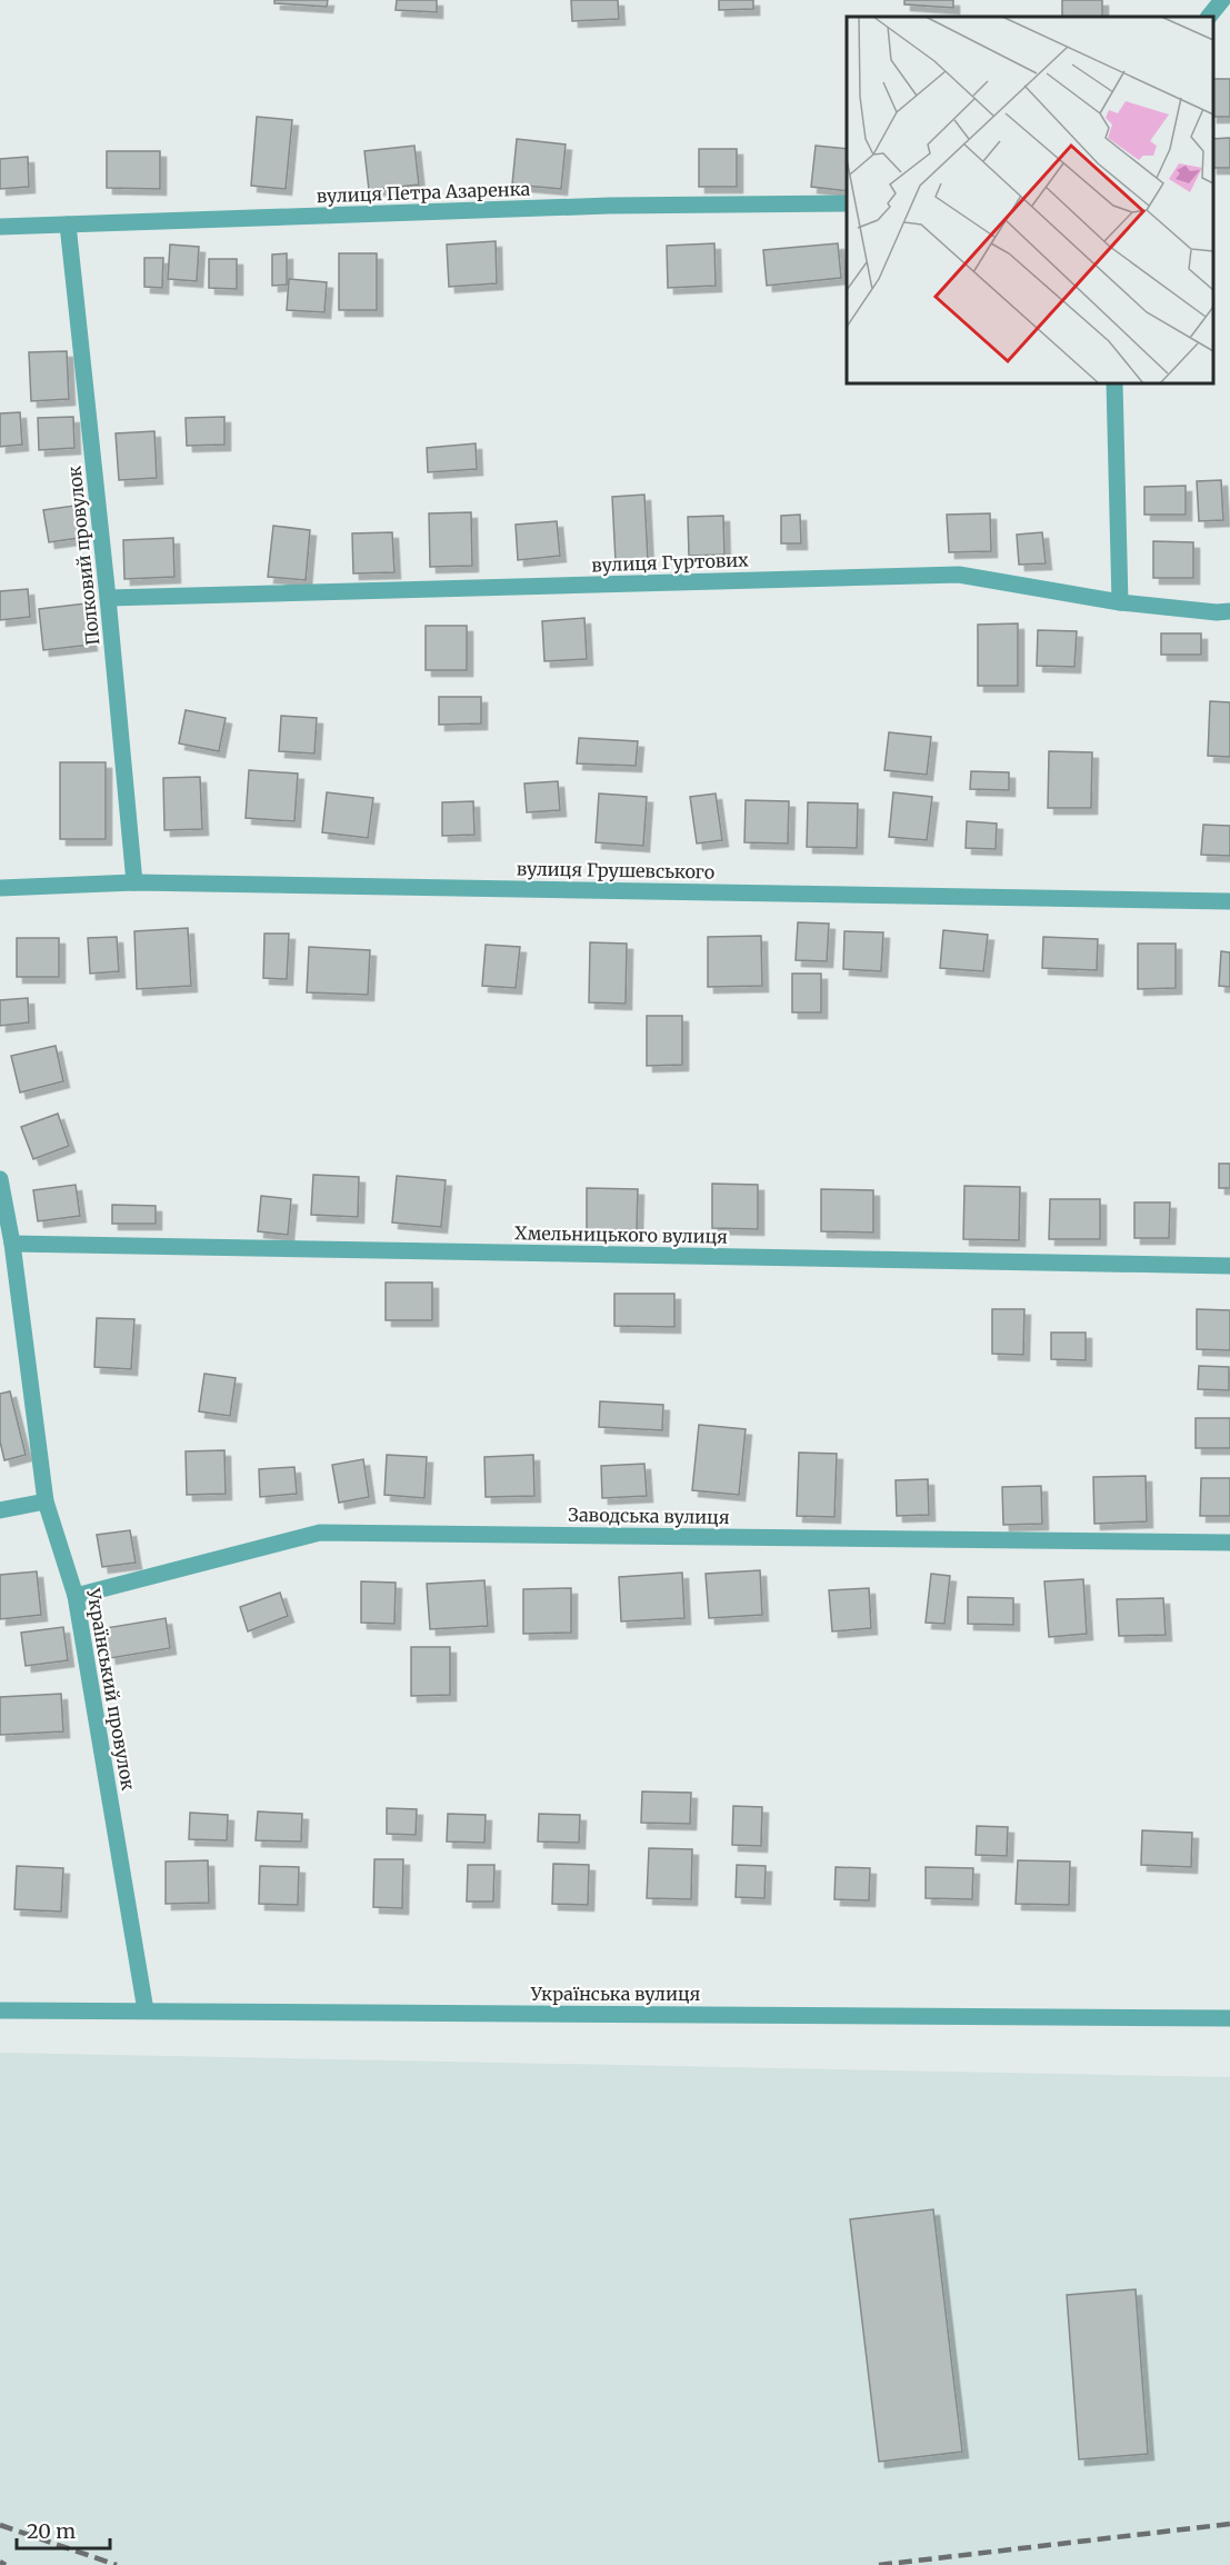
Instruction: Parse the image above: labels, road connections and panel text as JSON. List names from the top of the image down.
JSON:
{
  "streets": {
    "street": [
      "вулиця Петра Азаренка",
      "Полковий провулок",
      "вулиця Гуртових",
      "вулиця Грушевського",
      "Хмельницького вулиця",
      "Заводська вулиця",
      "Український провулок",
      "Українська вулиця"
    ]
  },
  "crossings": [
    ["вулиця Петра Азаренка", "Полковий провулок"],
    ["Полковий провулок", "вулиця Гуртових"],
    ["Полковий провулок", "вулиця Грушевського"],
    ["Хмельницького вулиця", "Український провулок"],
    ["Заводська вулиця", "Український провулок"],
    ["Український провулок", "Українська вулиця"]
  ],
  "scale_bar": "20 m"
}
